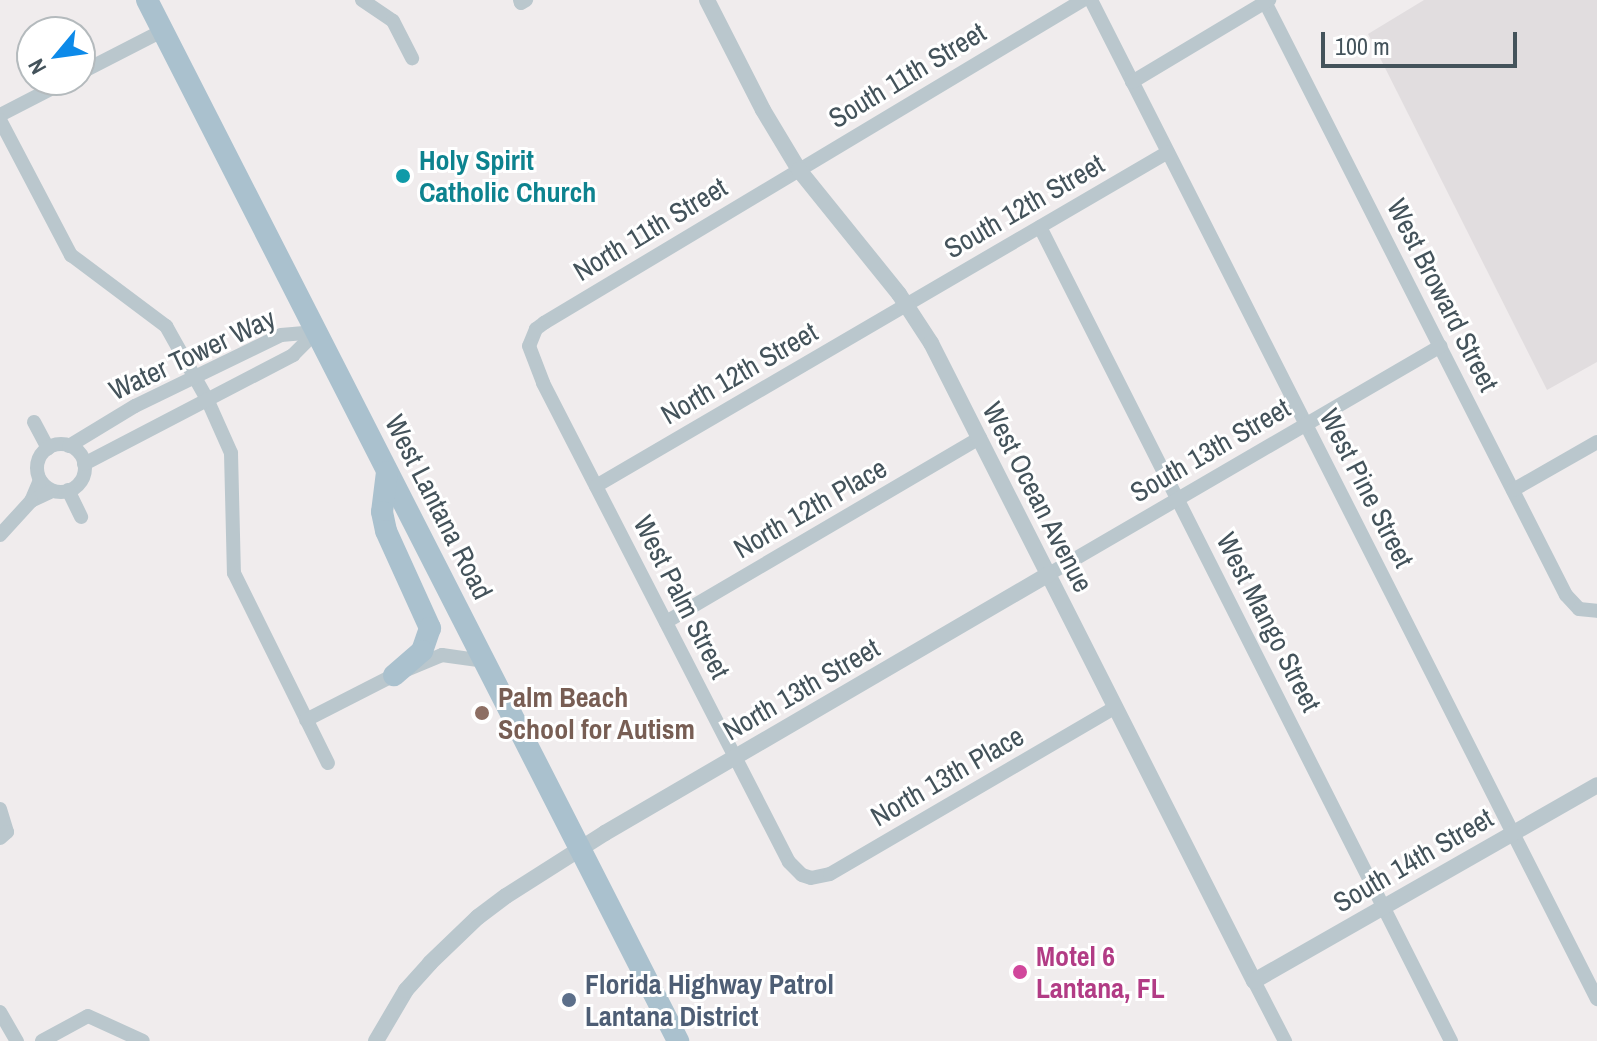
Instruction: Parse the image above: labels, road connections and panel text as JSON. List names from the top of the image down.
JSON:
{
  "streets": {
    "main road": ["West Lantana Road"],
    "street": [
      "South 11th Street",
      "South 12th Street",
      "North 11th Street",
      "West Broward Street",
      "Water Tower Way",
      "North 12th Street",
      "South 13th Street",
      "West Pine Street",
      "West Ocean Avenue",
      "North 12th Place",
      "West Palm Street",
      "West Mango Street",
      "North 13th Street",
      "North 13th Place",
      "South 14th Street"
    ]
  },
  "crossings": [
    ["South 11th Street", "North 11th Street"],
    ["South 11th Street", "West Ocean Avenue"],
    ["South 12th Street", "North 12th Street"],
    ["South 12th Street", "West Pine Street"],
    ["South 12th Street", "West Ocean Avenue"],
    ["South 12th Street", "West Mango Street"],
    ["North 11th Street", "West Ocean Avenue"],
    ["North 11th Street", "West Palm Street"],
    ["West Broward Street", "South 13th Street"],
    ["Water Tower Way", "West Lantana Road"],
    ["North 12th Street", "West Ocean Avenue"],
    ["North 12th Street", "West Palm Street"],
    ["South 13th Street", "West Pine Street"],
    ["South 13th Street", "West Ocean Avenue"],
    ["South 13th Street", "West Mango Street"],
    ["South 13th Street", "North 13th Street"],
    ["West Pine Street", "South 14th Street"],
    ["West Ocean Avenue", "North 12th Place"],
    ["West Ocean Avenue", "North 13th Street"],
    ["West Ocean Avenue", "North 13th Place"],
    ["West Ocean Avenue", "South 14th Street"],
    ["West Lantana Road", "North 13th Street"],
    ["North 12th Place", "West Palm Street"],
    ["West Palm Street", "North 13th Street"],
    ["West Palm Street", "North 13th Place"],
    ["West Mango Street", "South 14th Street"]
  ],
  "places": [
    "Holy Spirit Catholic Church",
    "Palm Beach School for Autism",
    "Motel 6 Lantana, FL",
    "Florida Highway Patrol Lantana District"
  ],
  "scale_bar": "100 m",
  "north": "bottom left"
}
